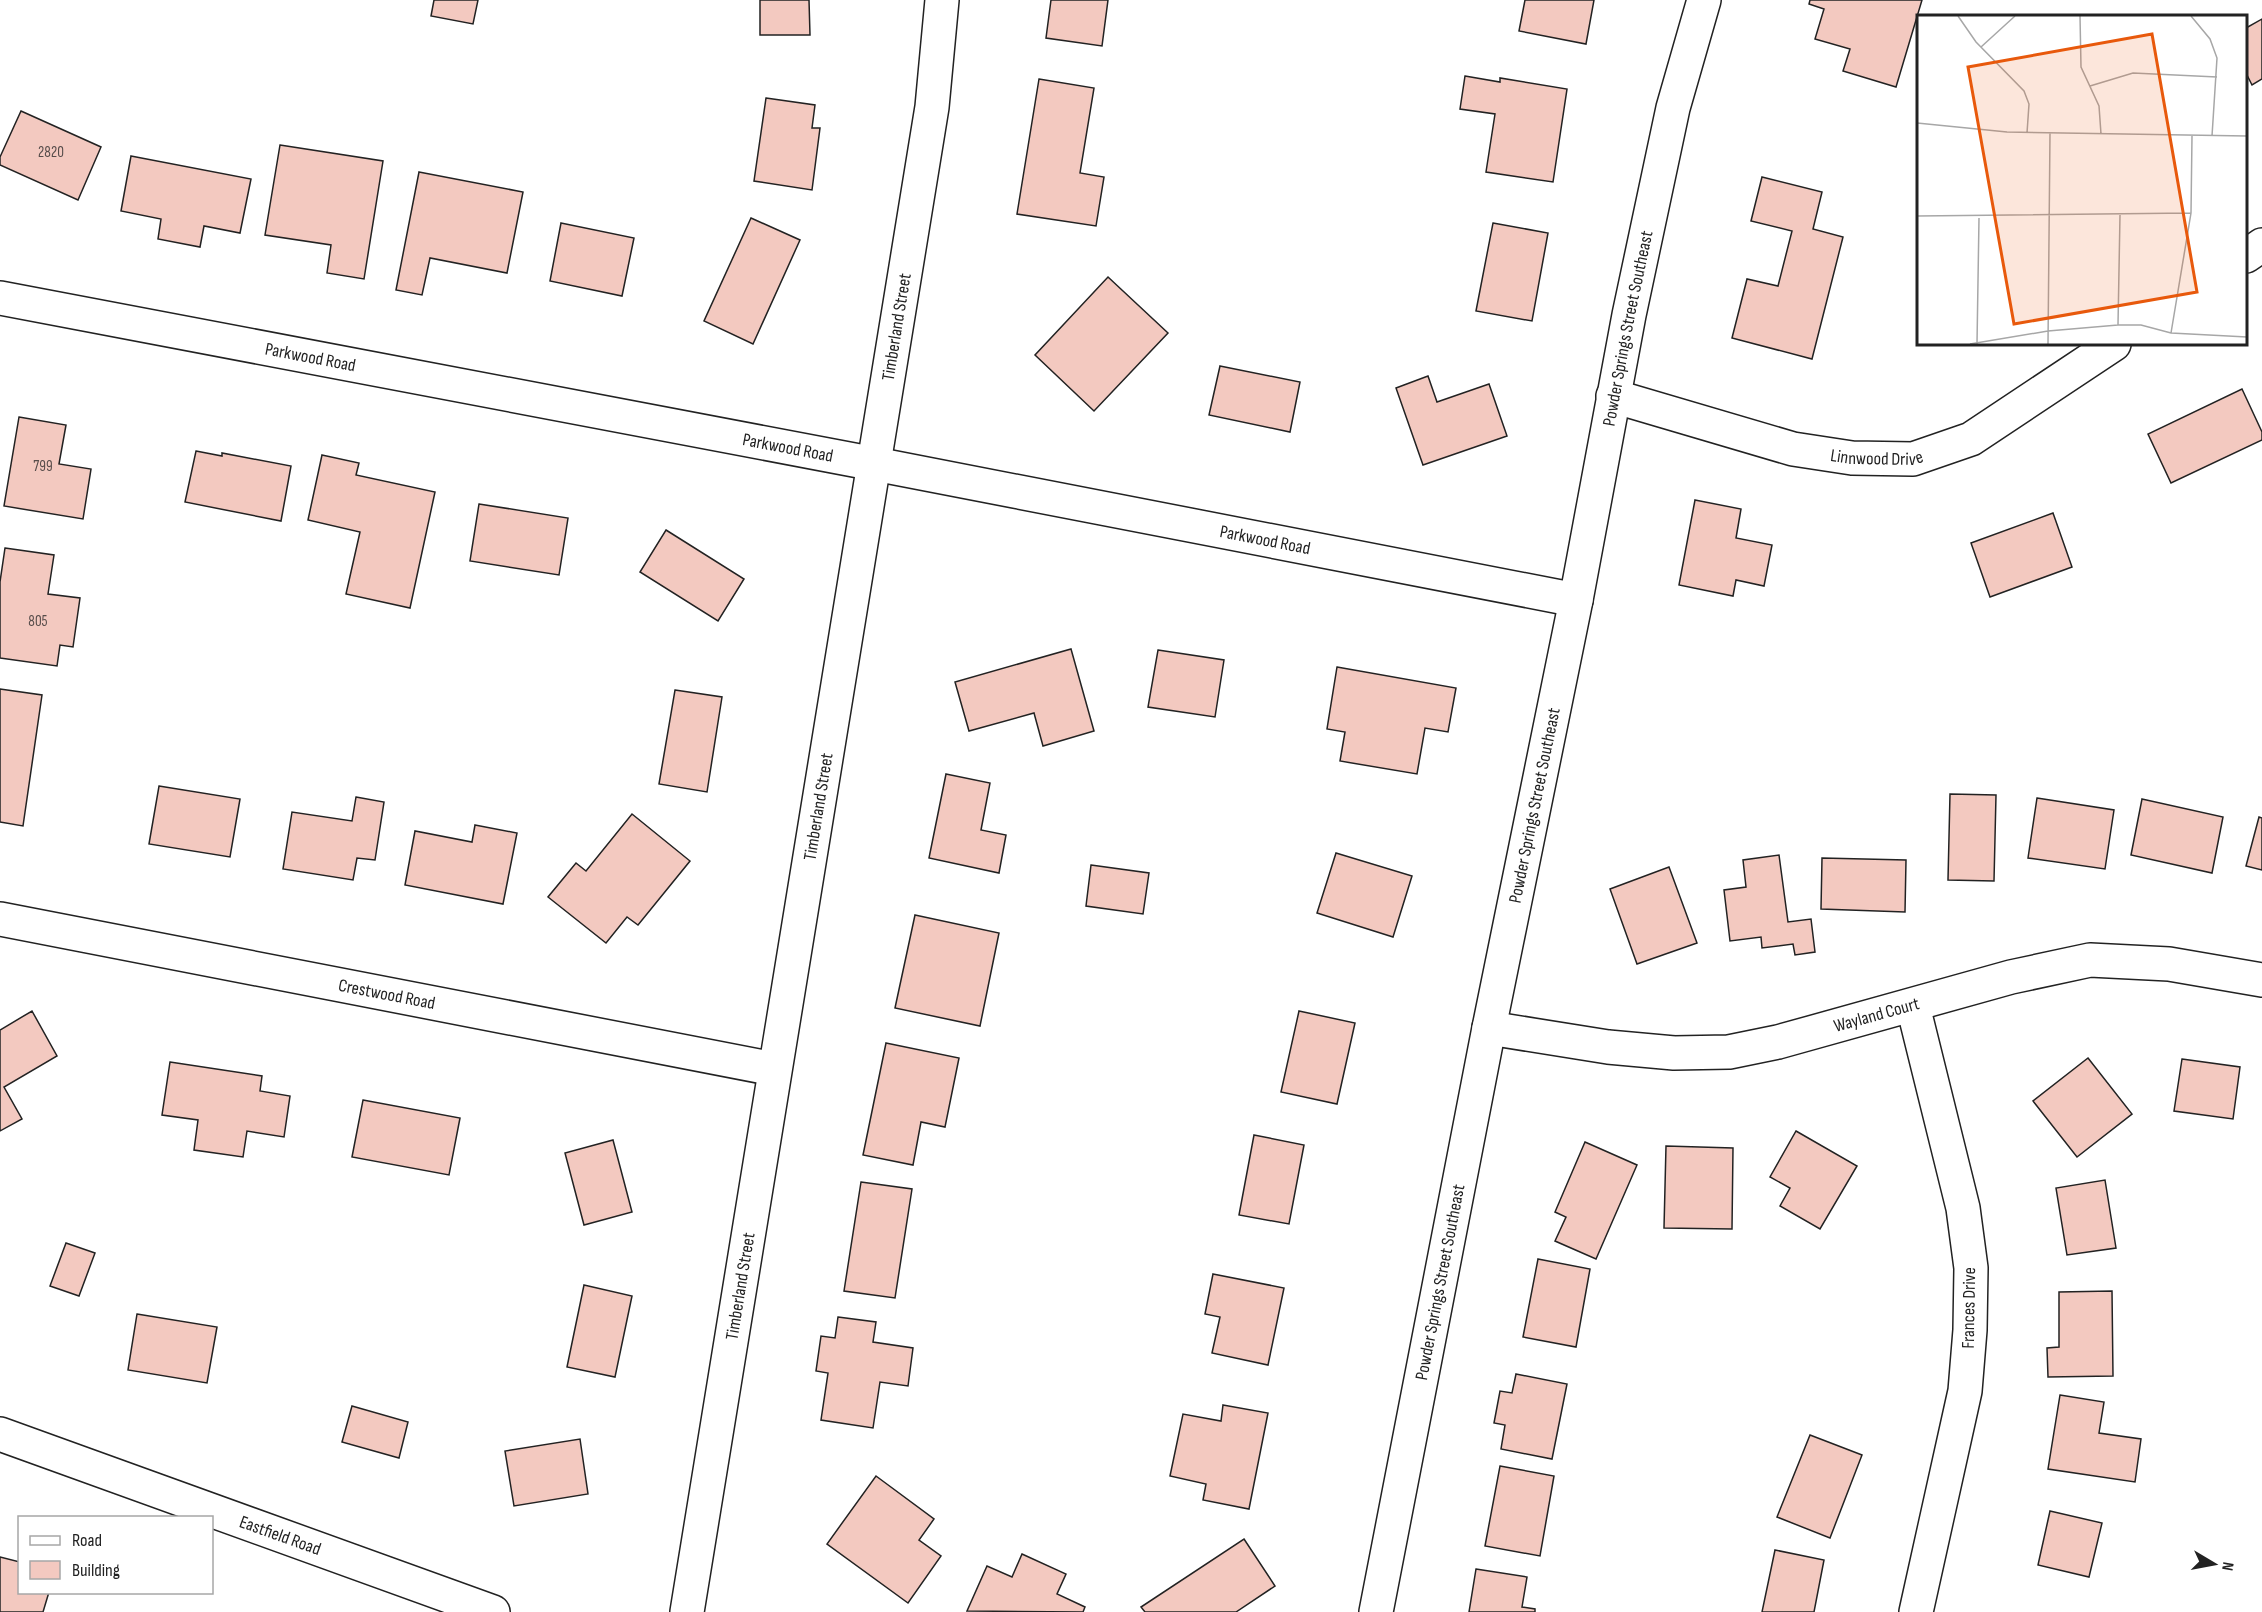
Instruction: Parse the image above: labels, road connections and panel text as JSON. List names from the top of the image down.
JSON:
{
  "streets": {
    "street": [
      "Timberland Street",
      "Powder Springs Street Southeast",
      "Parkwood Road",
      "Linnwood Drive",
      "Crestwood Road",
      "Wayland Court",
      "Frances Drive",
      "Eastfield Road"
    ]
  },
  "crossings": [
    ["Timberland Street", "Parkwood Road"],
    ["Timberland Street", "Crestwood Road"],
    ["Powder Springs Street Southeast", "Parkwood Road"],
    ["Powder Springs Street Southeast", "Linnwood Drive"],
    ["Powder Springs Street Southeast", "Wayland Court"],
    ["Wayland Court", "Frances Drive"]
  ],
  "house_numbers": ["2820", "799", "805"],
  "legend": ["Road", "Building"],
  "north": "right"
}
